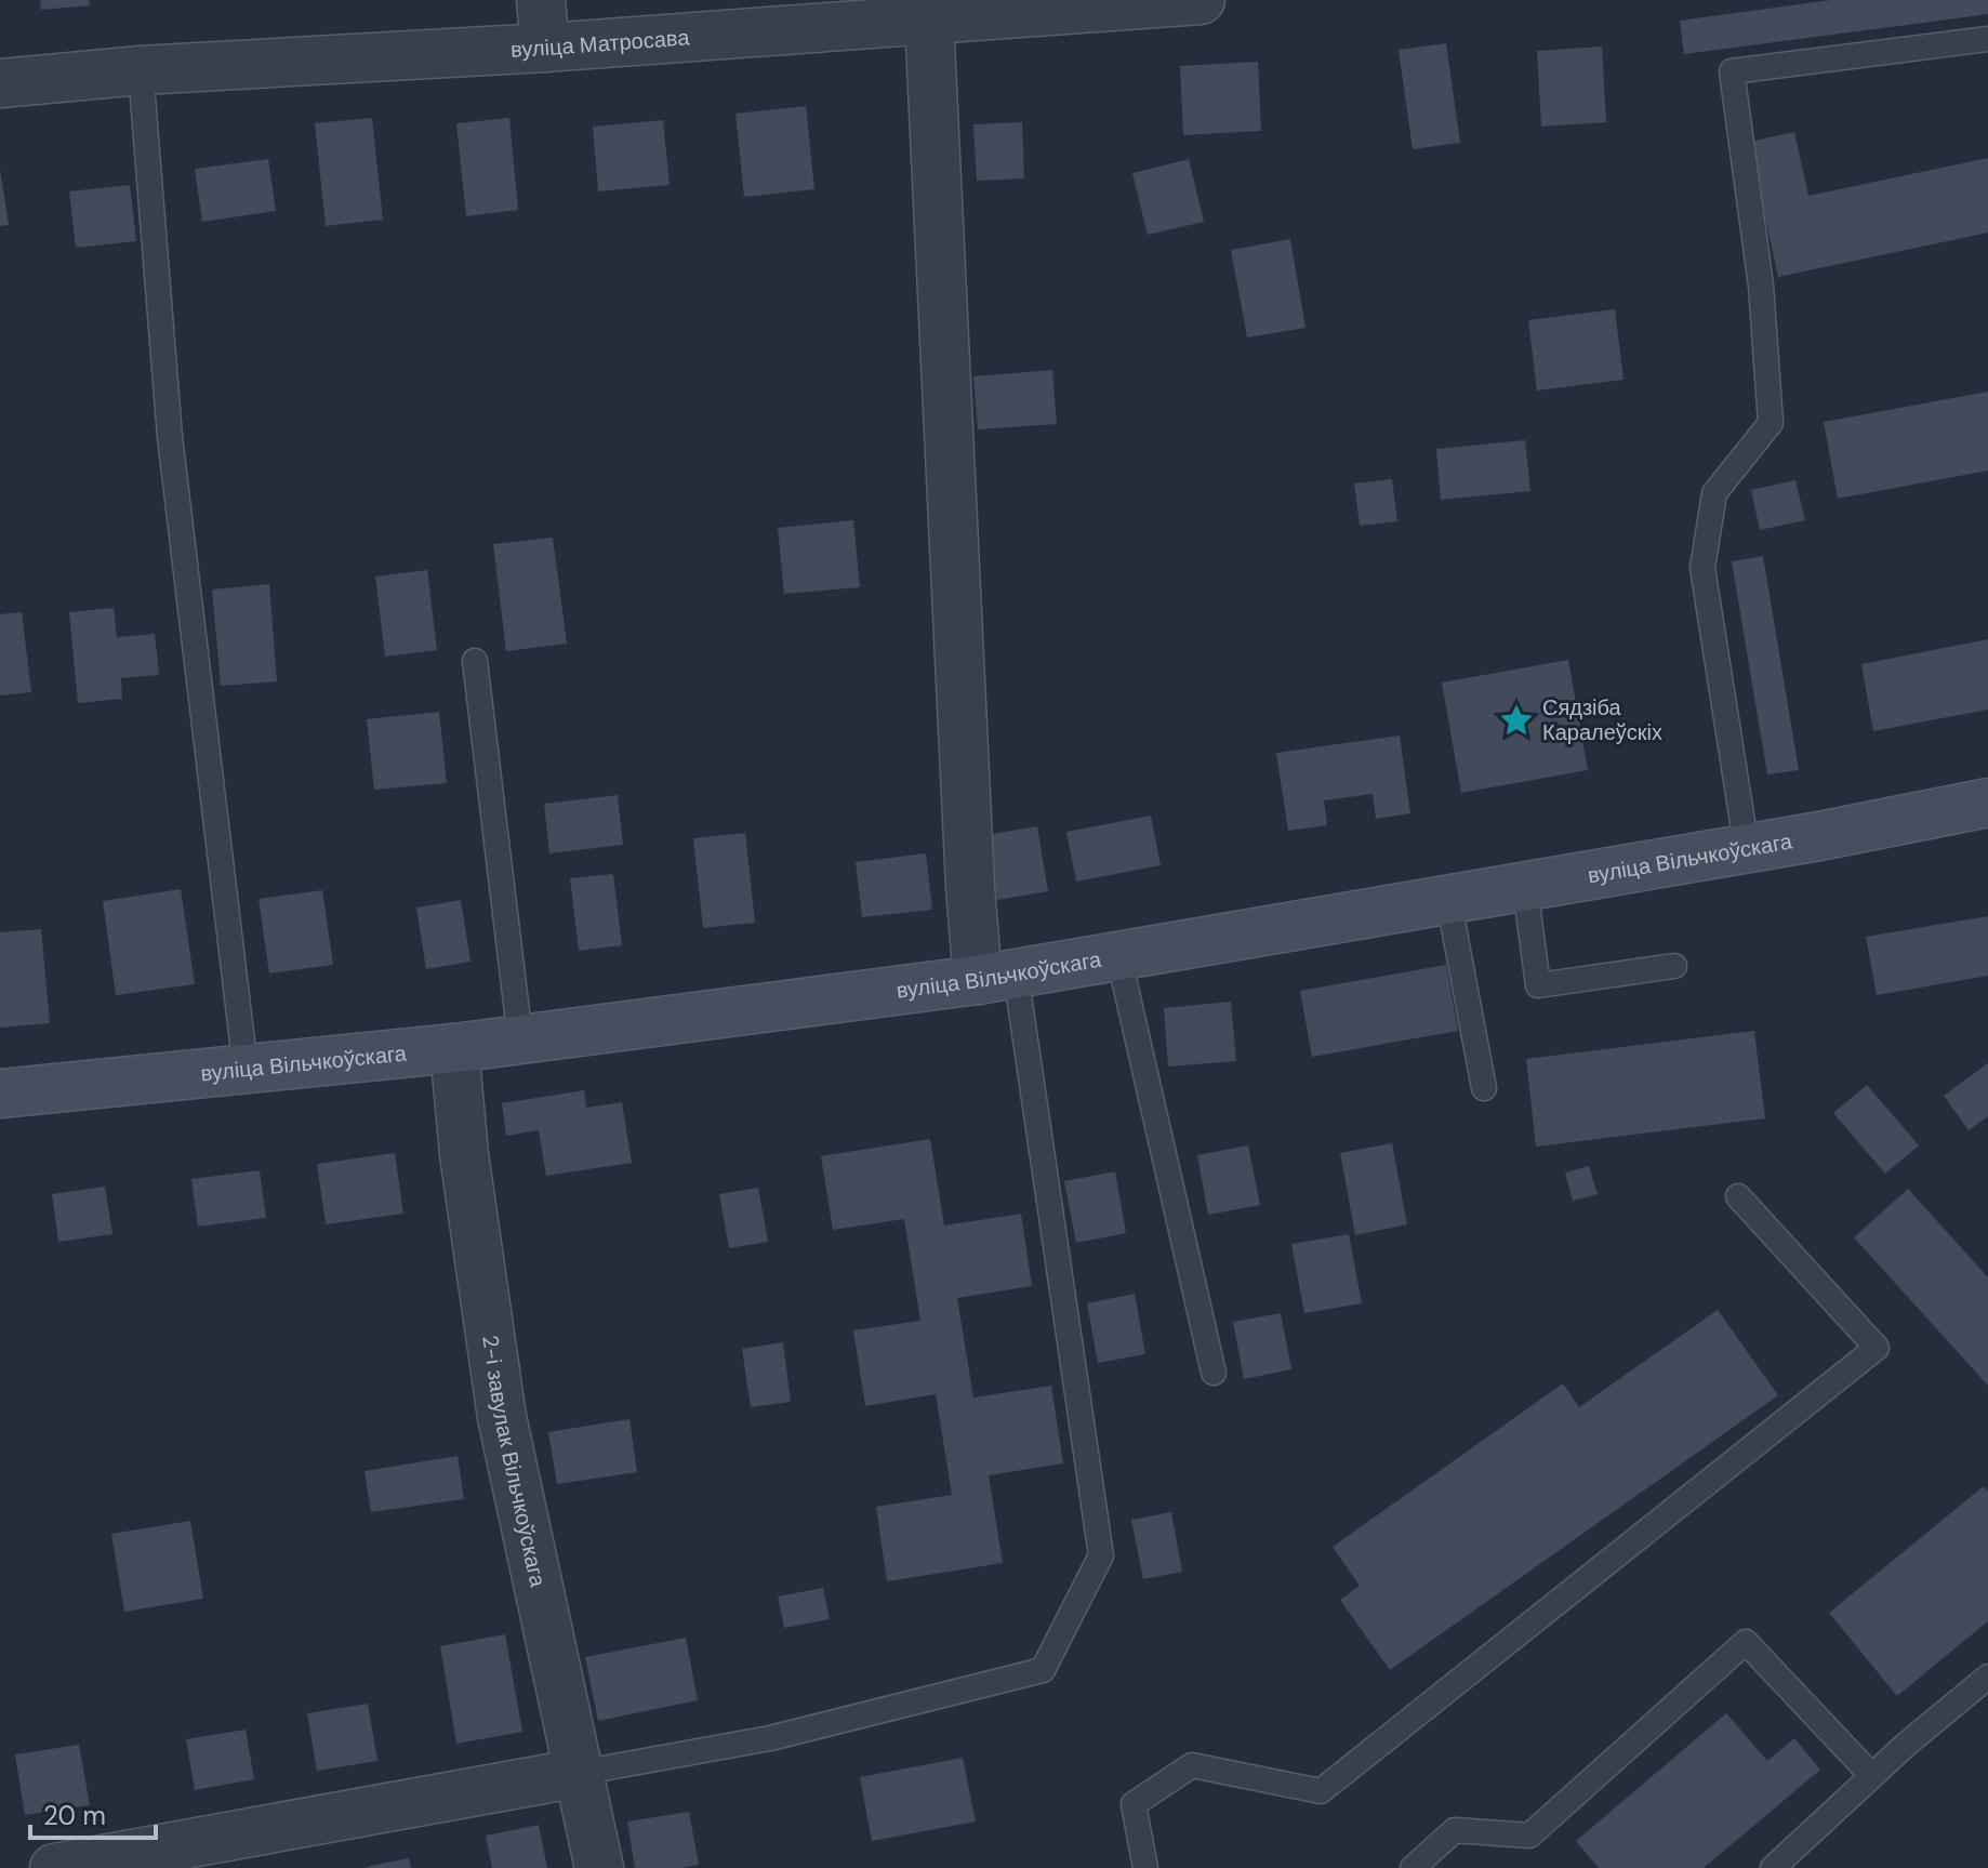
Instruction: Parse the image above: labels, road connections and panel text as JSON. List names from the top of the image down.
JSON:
{
  "streets": {
    "main road": ["вуліца Вільчкоўскага"],
    "street": ["вуліца Матросава", "2-і завулак Вільчкоўскага"]
  },
  "crossings": [
    ["вуліца Вільчкоўскага", "2-і завулак Вільчкоўскага"]
  ],
  "places": {
    "place": ["Сядзіба Каралеўскіх"]
  },
  "scale_bar": "20 m"
}
